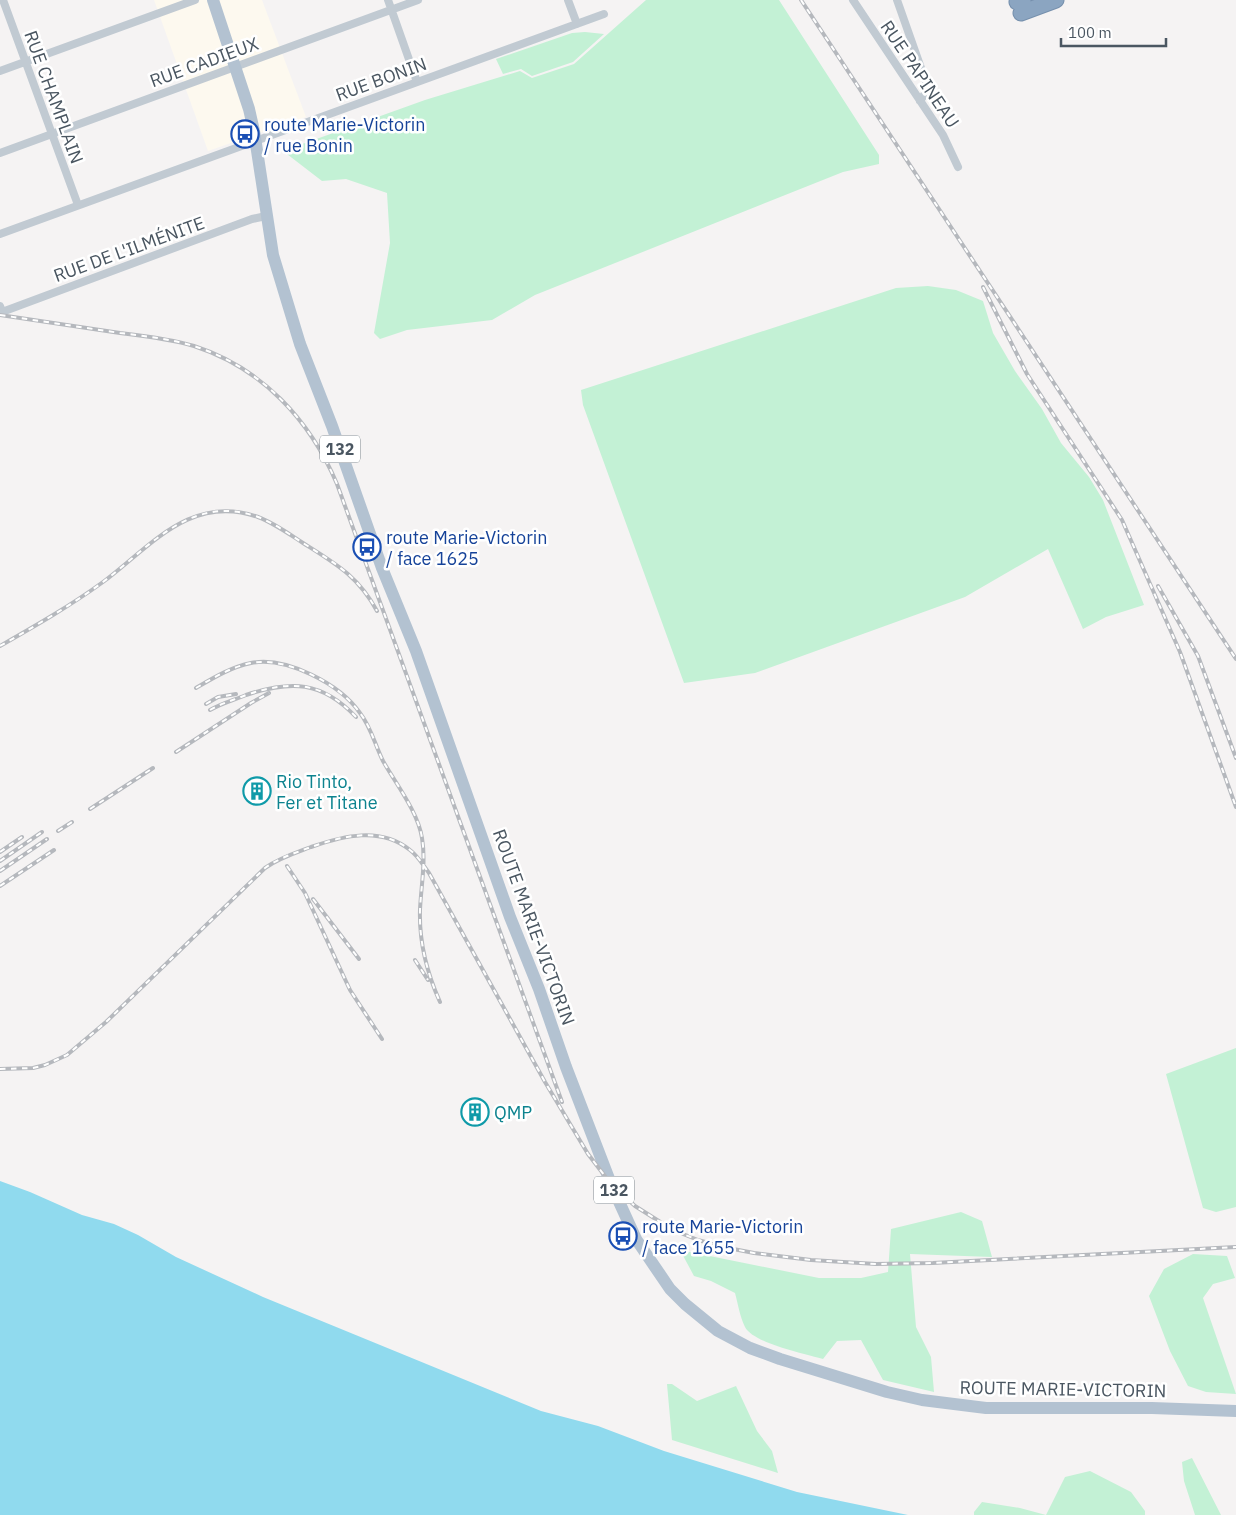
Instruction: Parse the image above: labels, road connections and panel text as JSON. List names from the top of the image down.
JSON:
{
  "streets": {
    "main road": ["132", "ROUTE MARIE-VICTORIN"],
    "street": [
      "RUE CADIEUX",
      "RUE PAPINEAU",
      "RUE BONIN",
      "RUE CHAMPLAIN",
      "RUE DE L'ILMÉNITE"
    ]
  },
  "crossings": [
    ["RUE CADIEUX", "RUE CHAMPLAIN"],
    ["RUE CADIEUX", "ROUTE MARIE-VICTORIN"],
    ["RUE BONIN", "RUE CHAMPLAIN"],
    ["RUE BONIN", "ROUTE MARIE-VICTORIN"],
    ["RUE DE L'ILMÉNITE", "ROUTE MARIE-VICTORIN"]
  ],
  "places": {
    "bus stop": ["route Marie-Victorin / rue Bonin", "route Marie-Victorin / face 1625", "route Marie-Victorin / face 1655"],
    "building": ["Rio Tinto, Fer et Titane", "QMP"]
  },
  "scale_bar": "100 m"
}
